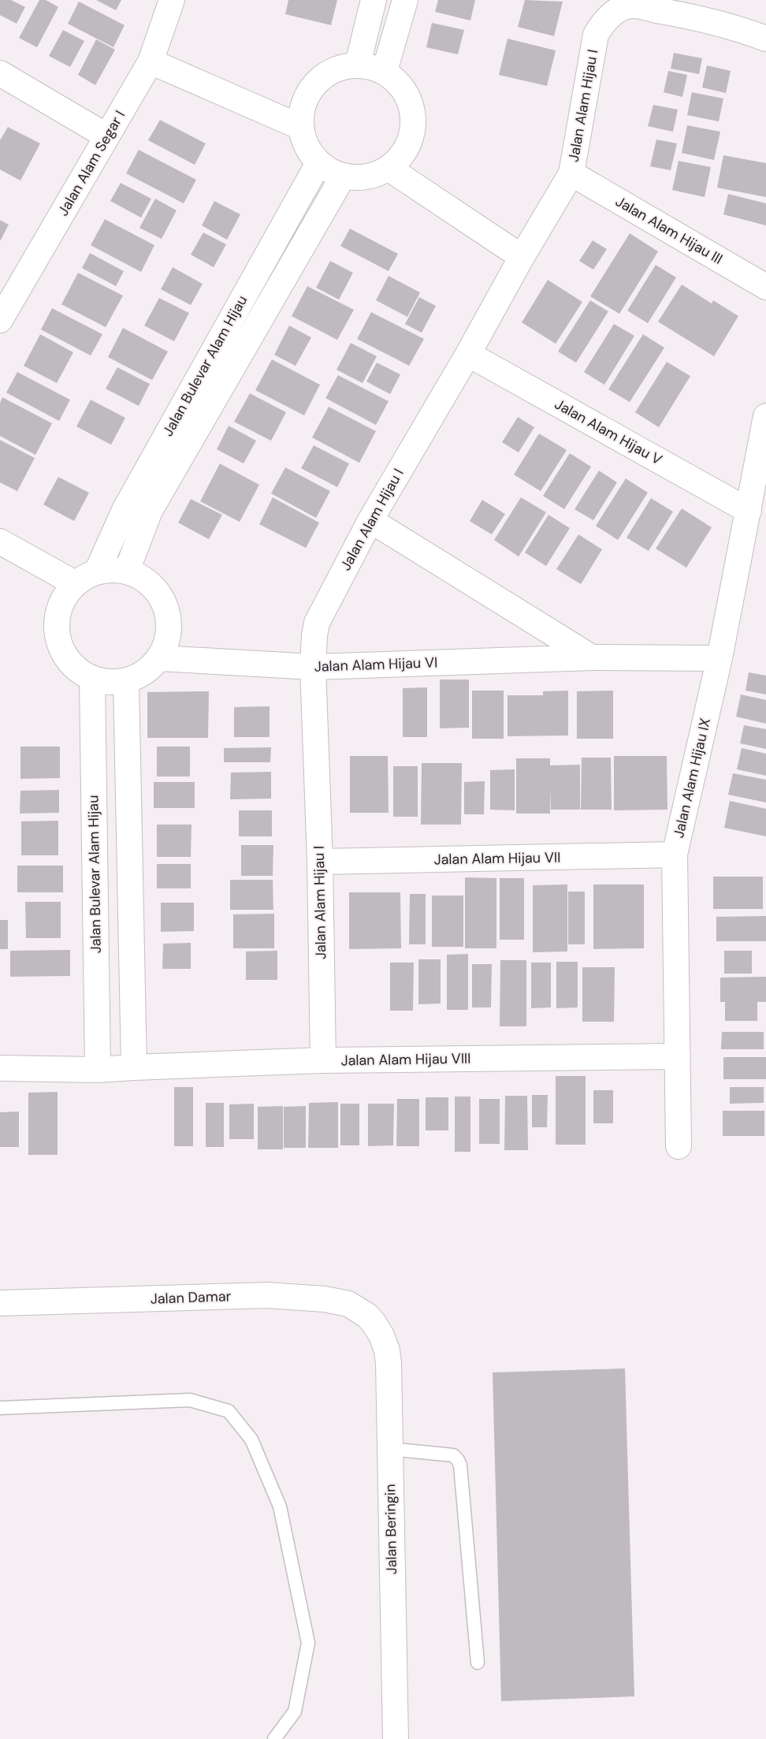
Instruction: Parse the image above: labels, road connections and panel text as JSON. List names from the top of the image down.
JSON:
{
  "streets": {
    "street": [
      "Jalan Alam Hijau I",
      "Jalan Alam Segar I",
      "Jalan Alam Hijau III",
      "Jalan Bulevar Alam Hijau",
      "Jalan Alam Hijau V",
      "Jalan Alam Hijau VI",
      "Jalan Alam Hijau IX",
      "Jalan Alam Hijau VII",
      "Jalan Alam Hijau VIII",
      "Jalan Damar",
      "Jalan Beringin"
    ]
  },
  "crossings": [
    ["Jalan Alam Hijau I", "Jalan Alam Hijau III"],
    ["Jalan Alam Hijau I", "Jalan Alam Hijau V"],
    ["Jalan Alam Hijau I", "Jalan Alam Hijau VI"],
    ["Jalan Alam Hijau I", "Jalan Alam Hijau VII"],
    ["Jalan Alam Hijau I", "Jalan Alam Hijau VIII"],
    ["Jalan Bulevar Alam Hijau", "Jalan Alam Hijau VI"],
    ["Jalan Bulevar Alam Hijau", "Jalan Alam Hijau VIII"],
    ["Jalan Alam Hijau V", "Jalan Alam Hijau IX"],
    ["Jalan Alam Hijau VI", "Jalan Alam Hijau IX"],
    ["Jalan Alam Hijau IX", "Jalan Alam Hijau VII"],
    ["Jalan Alam Hijau IX", "Jalan Alam Hijau VIII"],
    ["Jalan Damar", "Jalan Beringin"]
  ]
}
